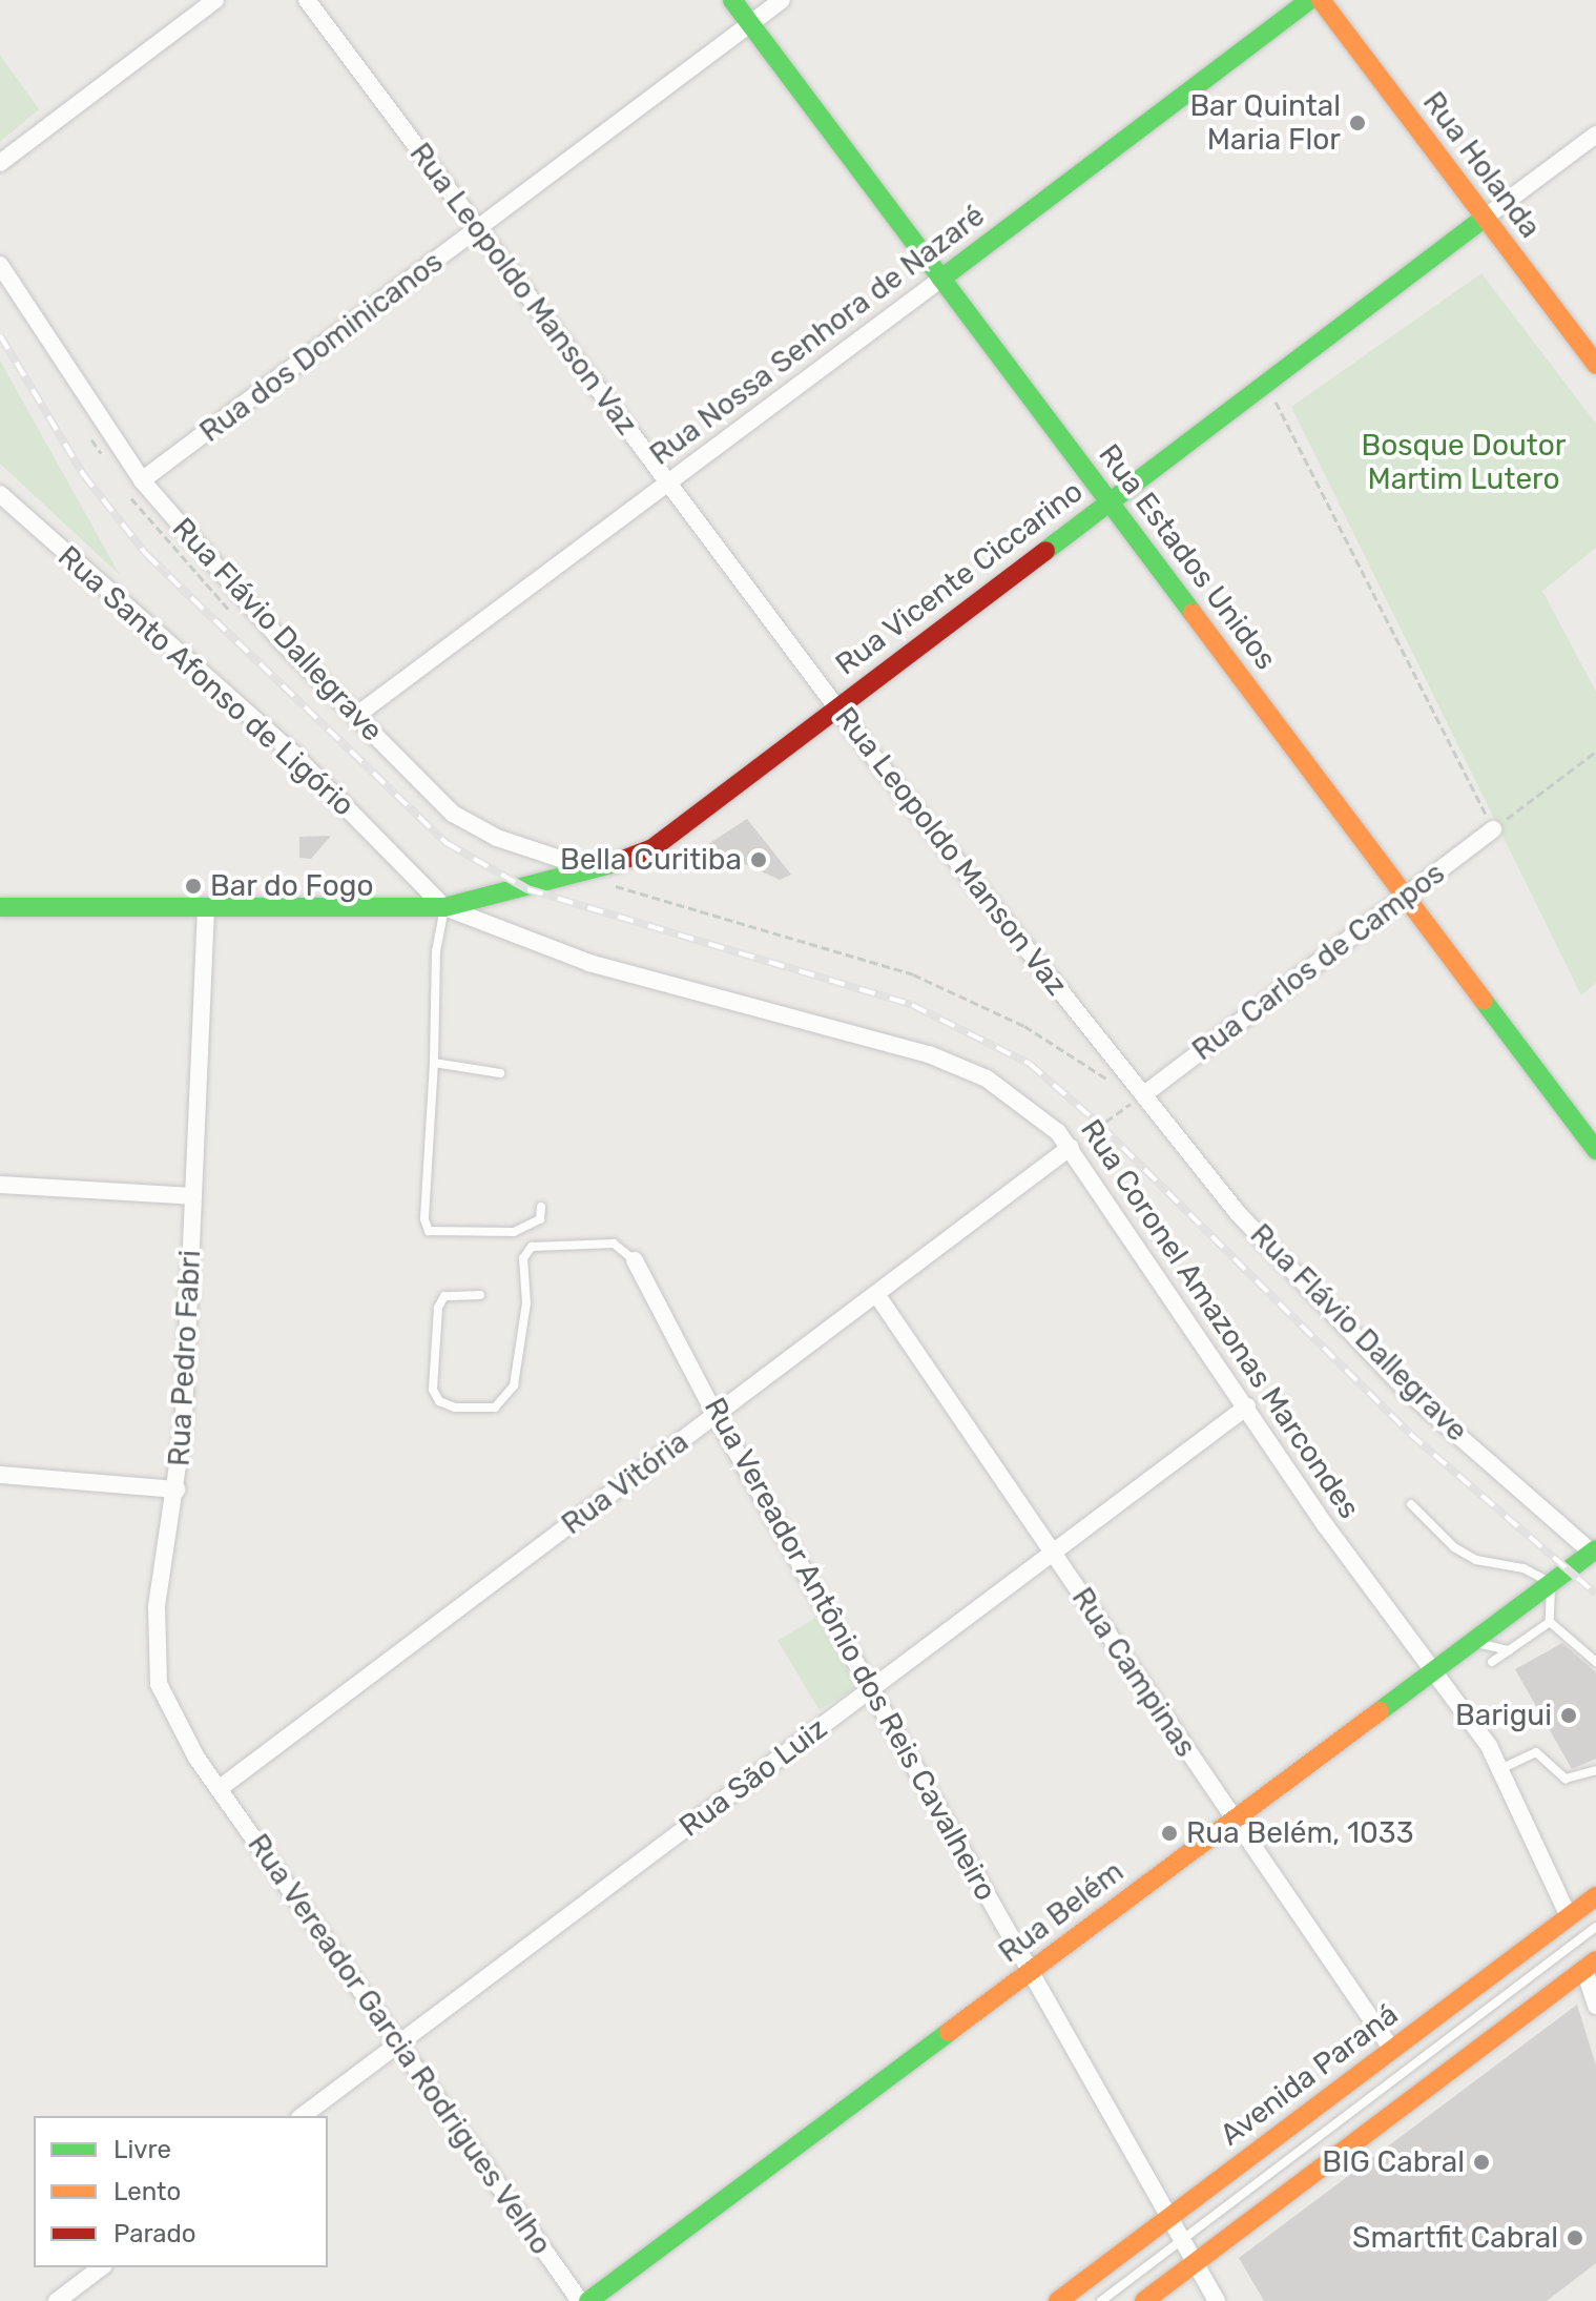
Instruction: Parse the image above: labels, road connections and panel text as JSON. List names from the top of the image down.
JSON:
{
  "streets": {
    "street": [
      "Rua Holanda",
      "Rua Leopoldo Manson Vaz",
      "Rua Nossa Senhora de Nazaré",
      "Rua dos Dominicanos",
      "Rua Estados Unidos",
      "Rua Vicente Ciccarino",
      "Rua Flávio Dallegrave",
      "Rua Santo Afonso de Ligório",
      "Rua Carlos de Campos",
      "Rua Coronel Amazonas Marcondes",
      "Rua Pedro Fabri",
      "Rua Vitória",
      "Rua Vereador Antônio dos Reis Cavalheiro",
      "Rua Campinas",
      "Rua São Luiz",
      "Rua Belém",
      "Rua Vereador Garcia Rodrigues Velho",
      "Avenida Paraná"
    ]
  },
  "crossings": [
    ["Rua Holanda", "Rua Vicente Ciccarino"],
    ["Rua Leopoldo Manson Vaz", "Rua Nossa Senhora de Nazaré"],
    ["Rua Leopoldo Manson Vaz", "Rua dos Dominicanos"],
    ["Rua Leopoldo Manson Vaz", "Rua Vicente Ciccarino"],
    ["Rua Leopoldo Manson Vaz", "Rua Flávio Dallegrave"],
    ["Rua Leopoldo Manson Vaz", "Rua Carlos de Campos"],
    ["Rua Nossa Senhora de Nazaré", "Rua Estados Unidos"],
    ["Rua Nossa Senhora de Nazaré", "Rua Flávio Dallegrave"],
    ["Rua dos Dominicanos", "Rua Estados Unidos"],
    ["Rua dos Dominicanos", "Rua Flávio Dallegrave"],
    ["Rua Estados Unidos", "Rua Vicente Ciccarino"],
    ["Rua Estados Unidos", "Rua Carlos de Campos"],
    ["Rua Vicente Ciccarino", "Rua Flávio Dallegrave"],
    ["Rua Vicente Ciccarino", "Rua Santo Afonso de Ligório"],
    ["Rua Vicente Ciccarino", "Rua Coronel Amazonas Marcondes"],
    ["Rua Flávio Dallegrave", "Rua Carlos de Campos"],
    ["Rua Flávio Dallegrave", "Rua Belém"],
    ["Rua Santo Afonso de Ligório", "Rua Coronel Amazonas Marcondes"],
    ["Rua Coronel Amazonas Marcondes", "Rua Pedro Fabri"],
    ["Rua Coronel Amazonas Marcondes", "Rua Vitória"],
    ["Rua Coronel Amazonas Marcondes", "Rua São Luiz"],
    ["Rua Coronel Amazonas Marcondes", "Rua Belém"],
    ["Rua Coronel Amazonas Marcondes", "Avenida Paraná"],
    ["Rua Pedro Fabri", "Rua Vitória"],
    ["Rua Pedro Fabri", "Rua Vereador Garcia Rodrigues Velho"],
    ["Rua Vitória", "Rua Vereador Antônio dos Reis Cavalheiro"],
    ["Rua Vitória", "Rua Campinas"],
    ["Rua Vitória", "Rua Vereador Garcia Rodrigues Velho"],
    ["Rua Vereador Antônio dos Reis Cavalheiro", "Rua São Luiz"],
    ["Rua Vereador Antônio dos Reis Cavalheiro", "Rua Belém"],
    ["Rua Vereador Antônio dos Reis Cavalheiro", "Avenida Paraná"],
    ["Rua Campinas", "Rua São Luiz"],
    ["Rua Campinas", "Rua Belém"],
    ["Rua Campinas", "Avenida Paraná"],
    ["Rua São Luiz", "Rua Vereador Garcia Rodrigues Velho"]
  ],
  "parks": ["Bosque Doutor Martim Lutero"],
  "places": [
    "Bar Quintal Maria Flor",
    "Bella Curitiba",
    "Bar do Fogo",
    "Barigui",
    "Rua Belém, 1033",
    "BIG Cabral",
    "Smartfit Cabral"
  ],
  "legend": ["Livre", "Lento", "Parado"]
}
